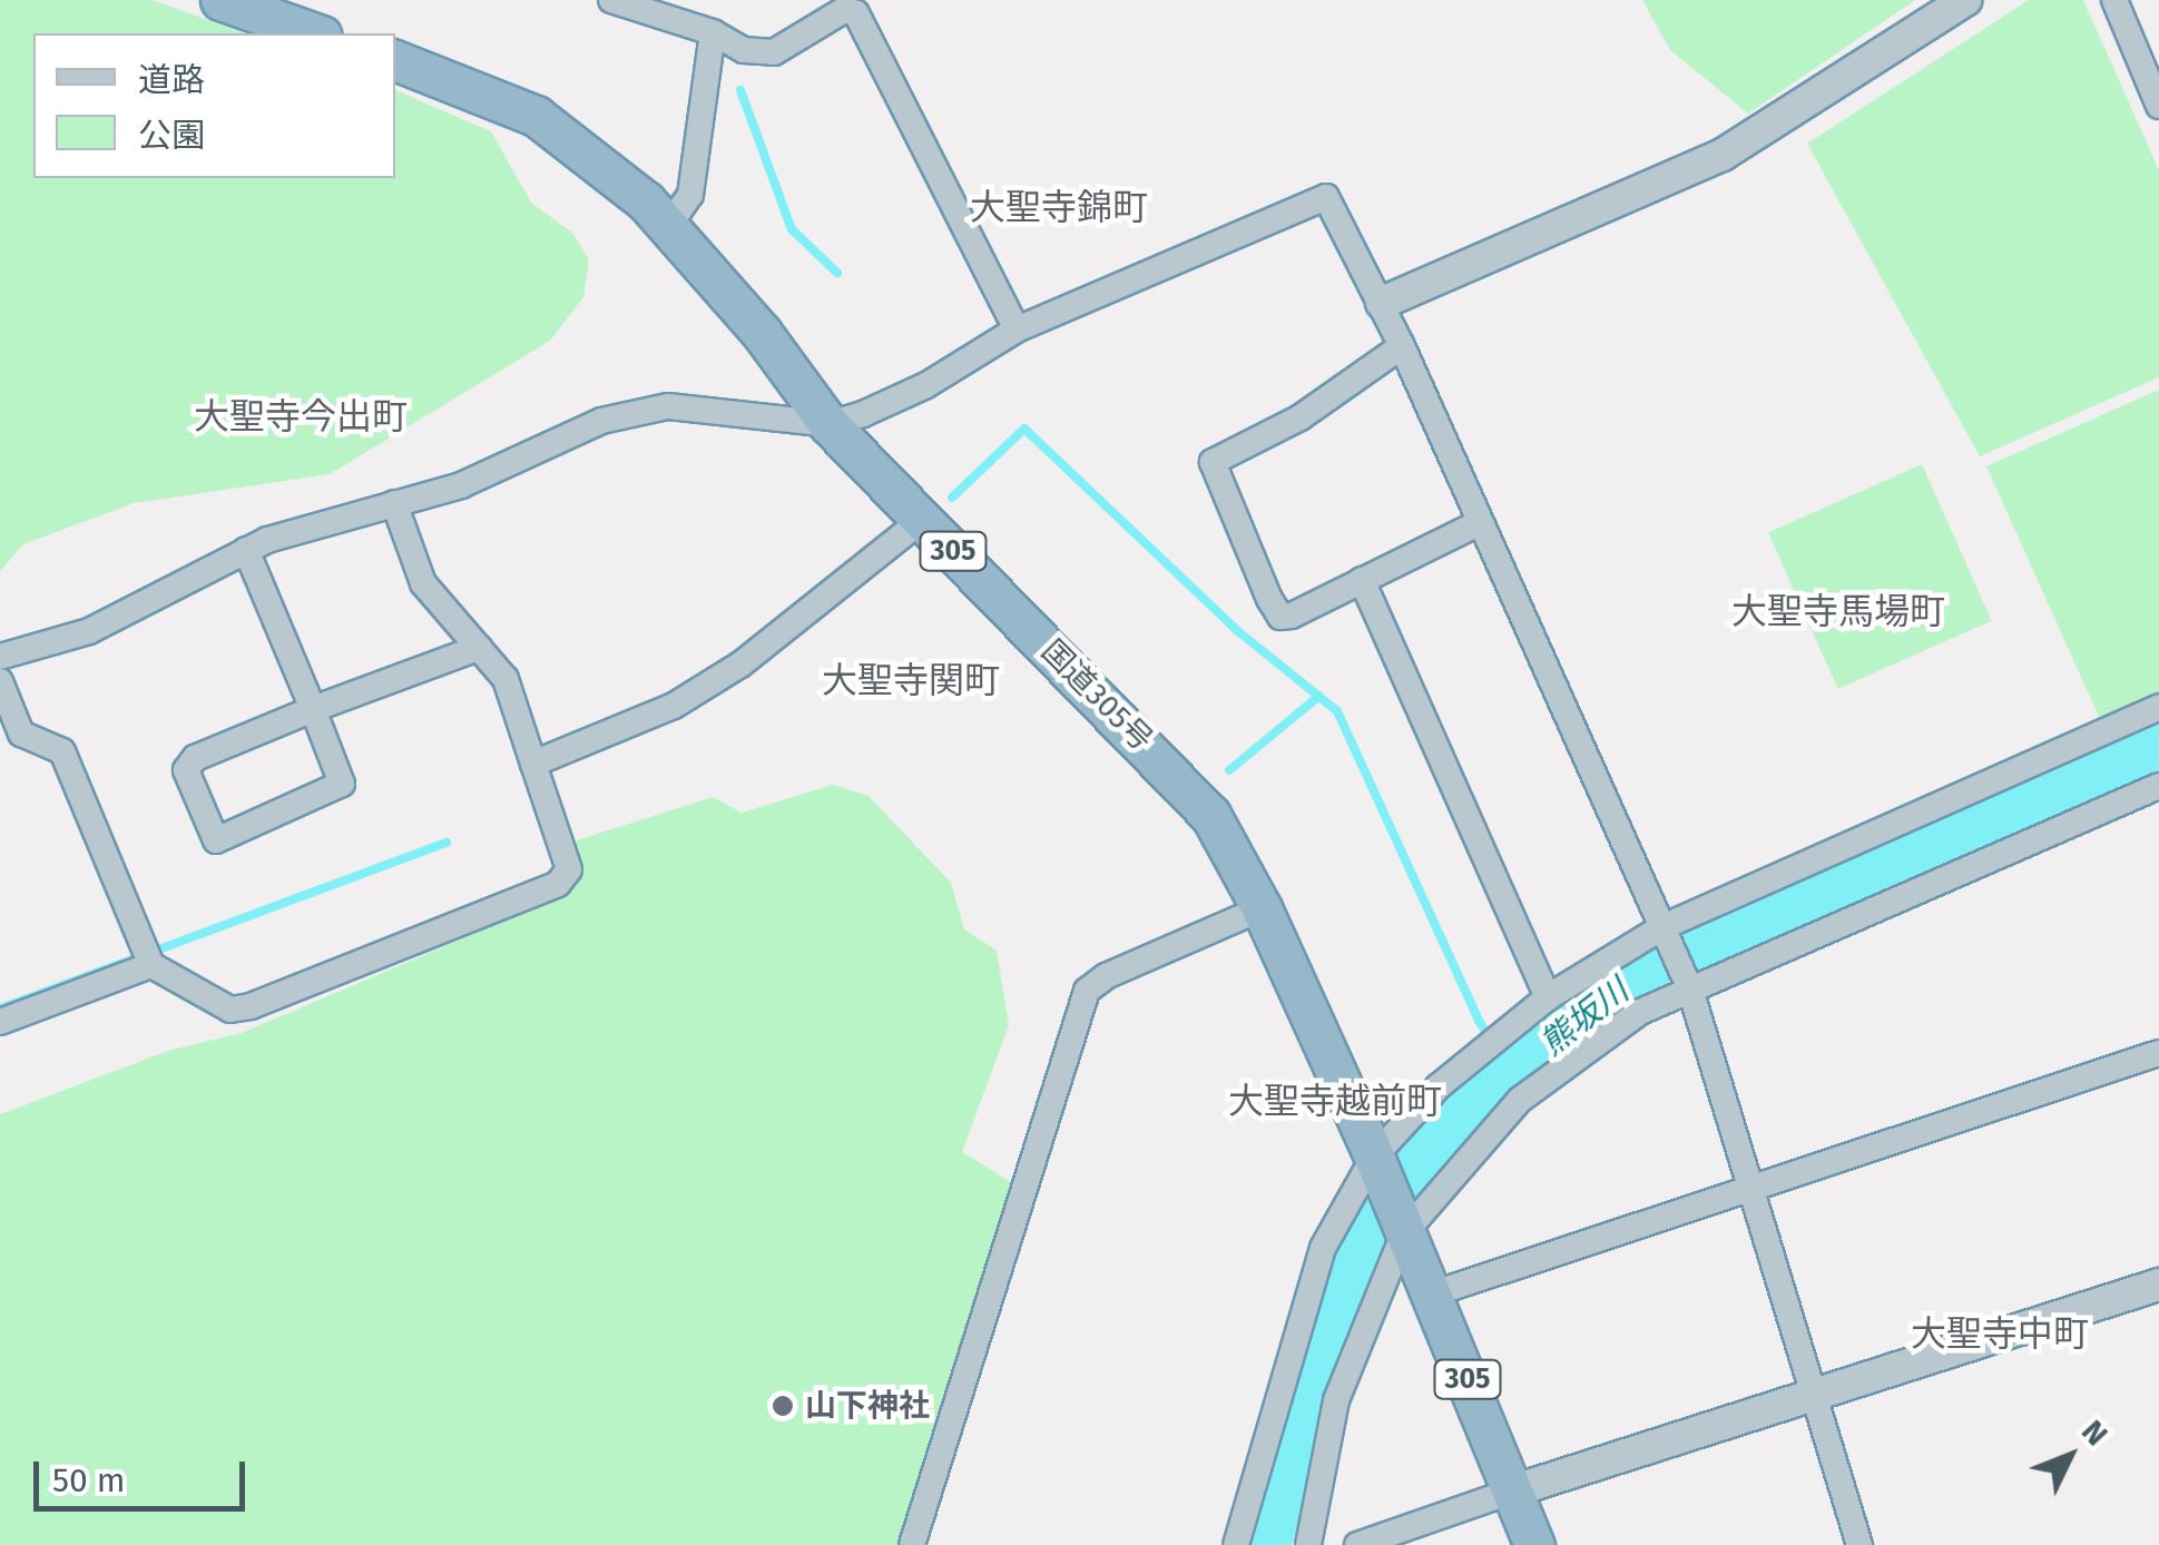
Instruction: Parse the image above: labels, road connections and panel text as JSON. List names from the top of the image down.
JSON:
{
  "streets": {
    "highway": ["305", "国道305号"]
  },
  "districts": [
    "大聖寺錦町",
    "大聖寺今出町",
    "大聖寺馬場町",
    "大聖寺関町",
    "大聖寺越前町",
    "大聖寺中町"
  ],
  "water": ["熊坂川"],
  "places": ["山下神社"],
  "legend": ["道路", "公園"],
  "scale_bar": "50 m",
  "north": "top right"
}
